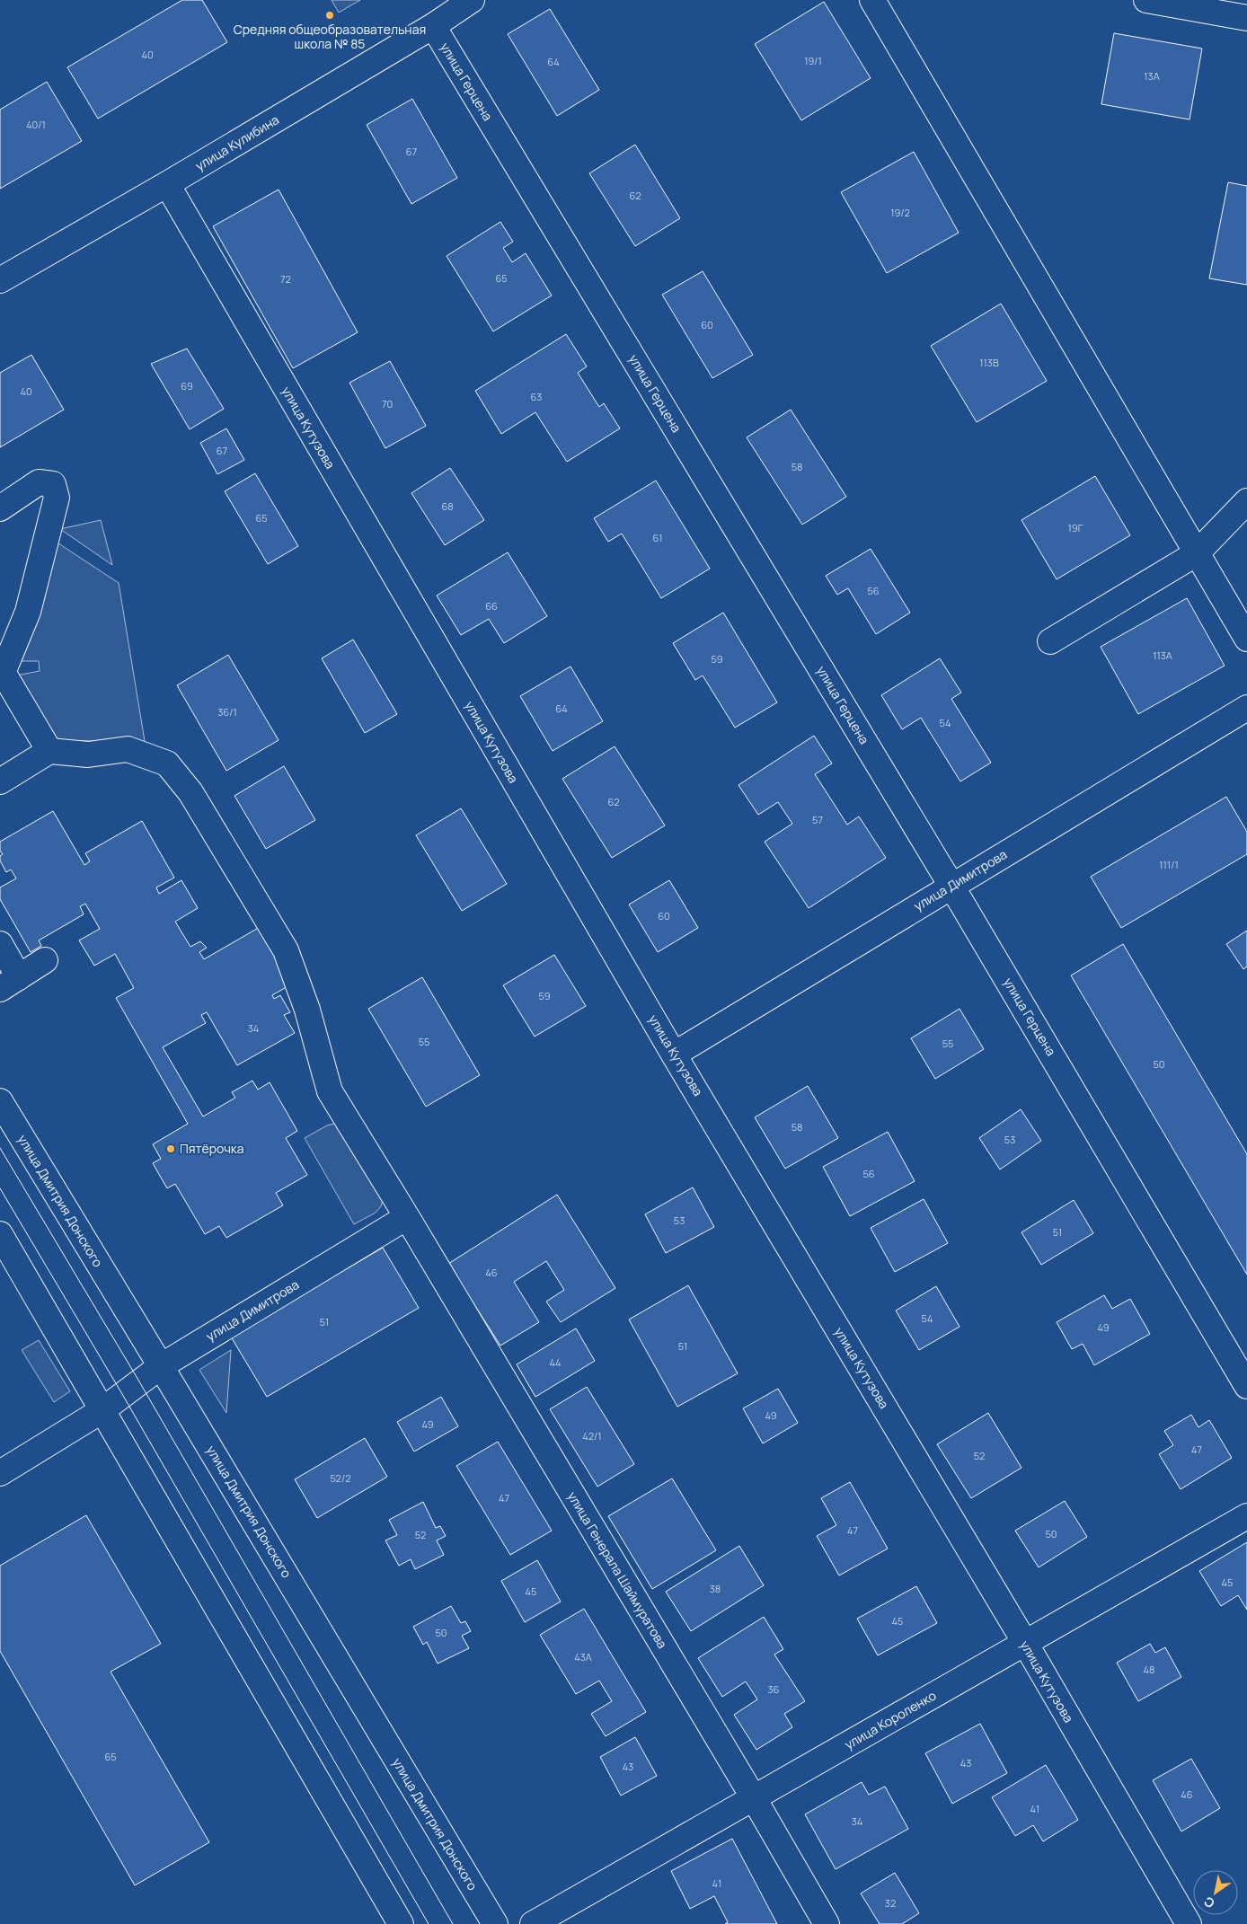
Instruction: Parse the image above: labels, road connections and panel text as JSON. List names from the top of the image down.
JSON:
{
  "streets": {
    "street": [
      "улица Герцена",
      "улица Кулибина",
      "улица Кутузова",
      "улица Димитрова",
      "улица Дмитрия Донского",
      "улица Генерала Шаймуратова",
      "улица Короленко"
    ]
  },
  "crossings": [
    ["улица Герцена", "улица Кулибина"],
    ["улица Герцена", "улица Димитрова"],
    ["улица Кулибина", "улица Кутузова"],
    ["улица Кутузова", "улица Димитрова"],
    ["улица Кутузова", "улица Короленко"],
    ["улица Димитрова", "улица Дмитрия Донского"],
    ["улица Димитрова", "улица Генерала Шаймуратова"],
    ["улица Генерала Шаймуратова", "улица Короленко"]
  ],
  "places": ["Средняя общеобразовательная школа № 85", "Пятёрочка"],
  "house_numbers": [
    "40",
    "19/1",
    "64",
    "13А",
    "40/1",
    "67",
    "62",
    "19/2",
    "65",
    "72",
    "60",
    "113В",
    "69",
    "40",
    "63",
    "70",
    "67",
    "58",
    "68",
    "65",
    "19Г",
    "61",
    "56",
    "66",
    "113А",
    "59",
    "64",
    "36/1",
    "54",
    "62",
    "57",
    "111/1",
    "60",
    "59",
    "34",
    "55",
    "55",
    "50",
    "58",
    "53",
    "56",
    "53",
    "51",
    "46",
    "54",
    "51",
    "49",
    "51",
    "44",
    "49",
    "49",
    "42/1",
    "47",
    "52",
    "52/2",
    "47",
    "47",
    "50",
    "52",
    "45",
    "38",
    "45",
    "45",
    "50",
    "43А",
    "48",
    "36",
    "65",
    "43",
    "43",
    "46",
    "41",
    "34",
    "41",
    "32"
  ],
  "north": "bottom left"
}
